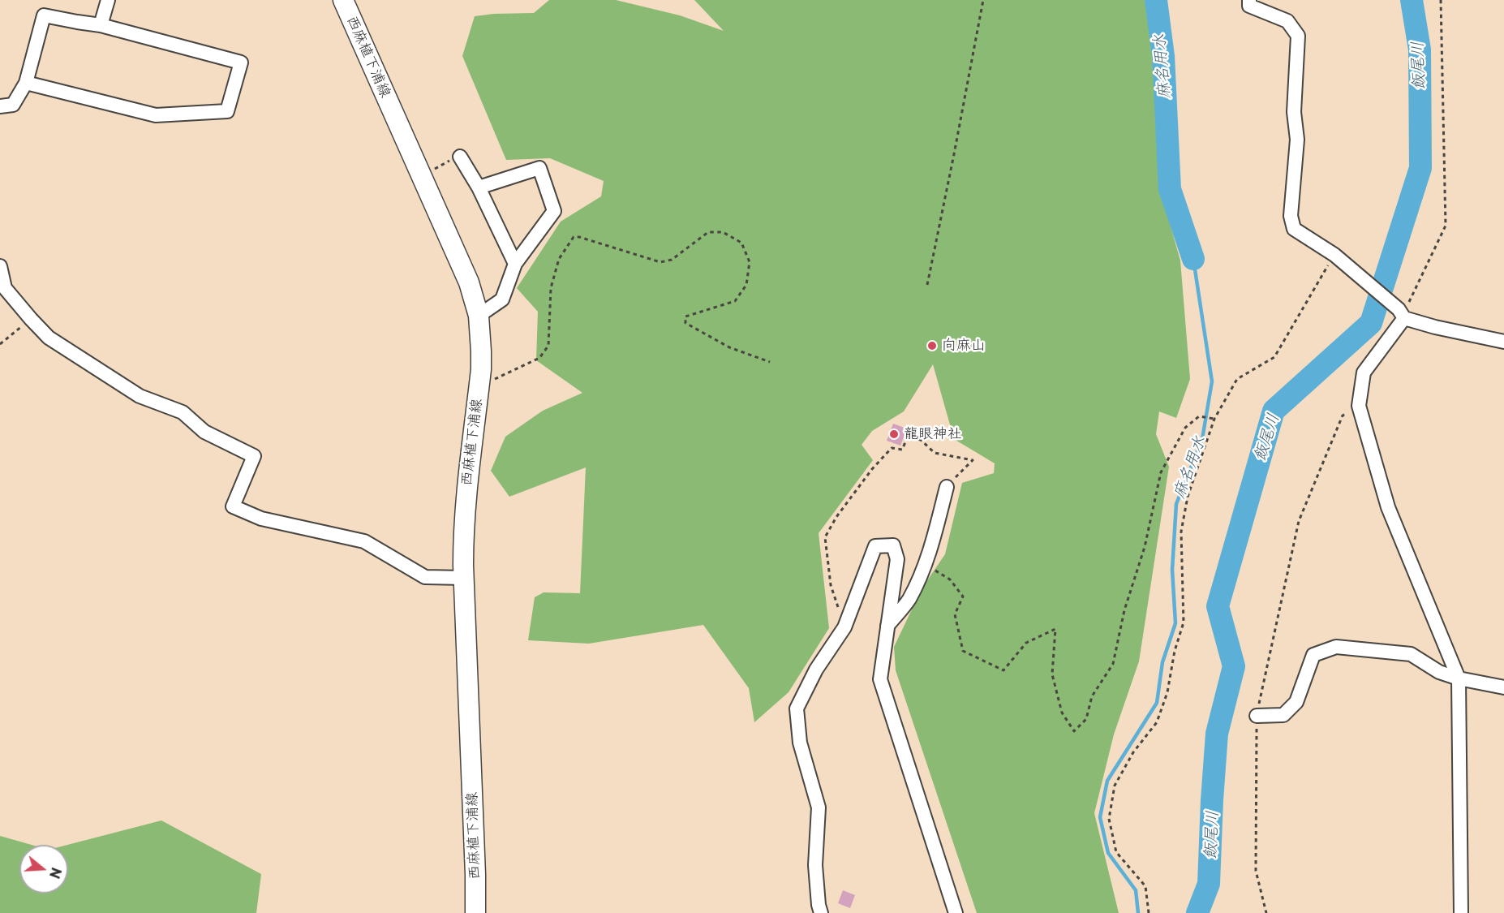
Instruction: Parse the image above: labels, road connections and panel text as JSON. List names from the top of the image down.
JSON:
{
  "streets": {
    "main road": ["西麻植下浦線"]
  },
  "water": ["飯尾川", "麻名用水"],
  "places": ["向麻山", "龍眼神社"],
  "north": "right"
}
